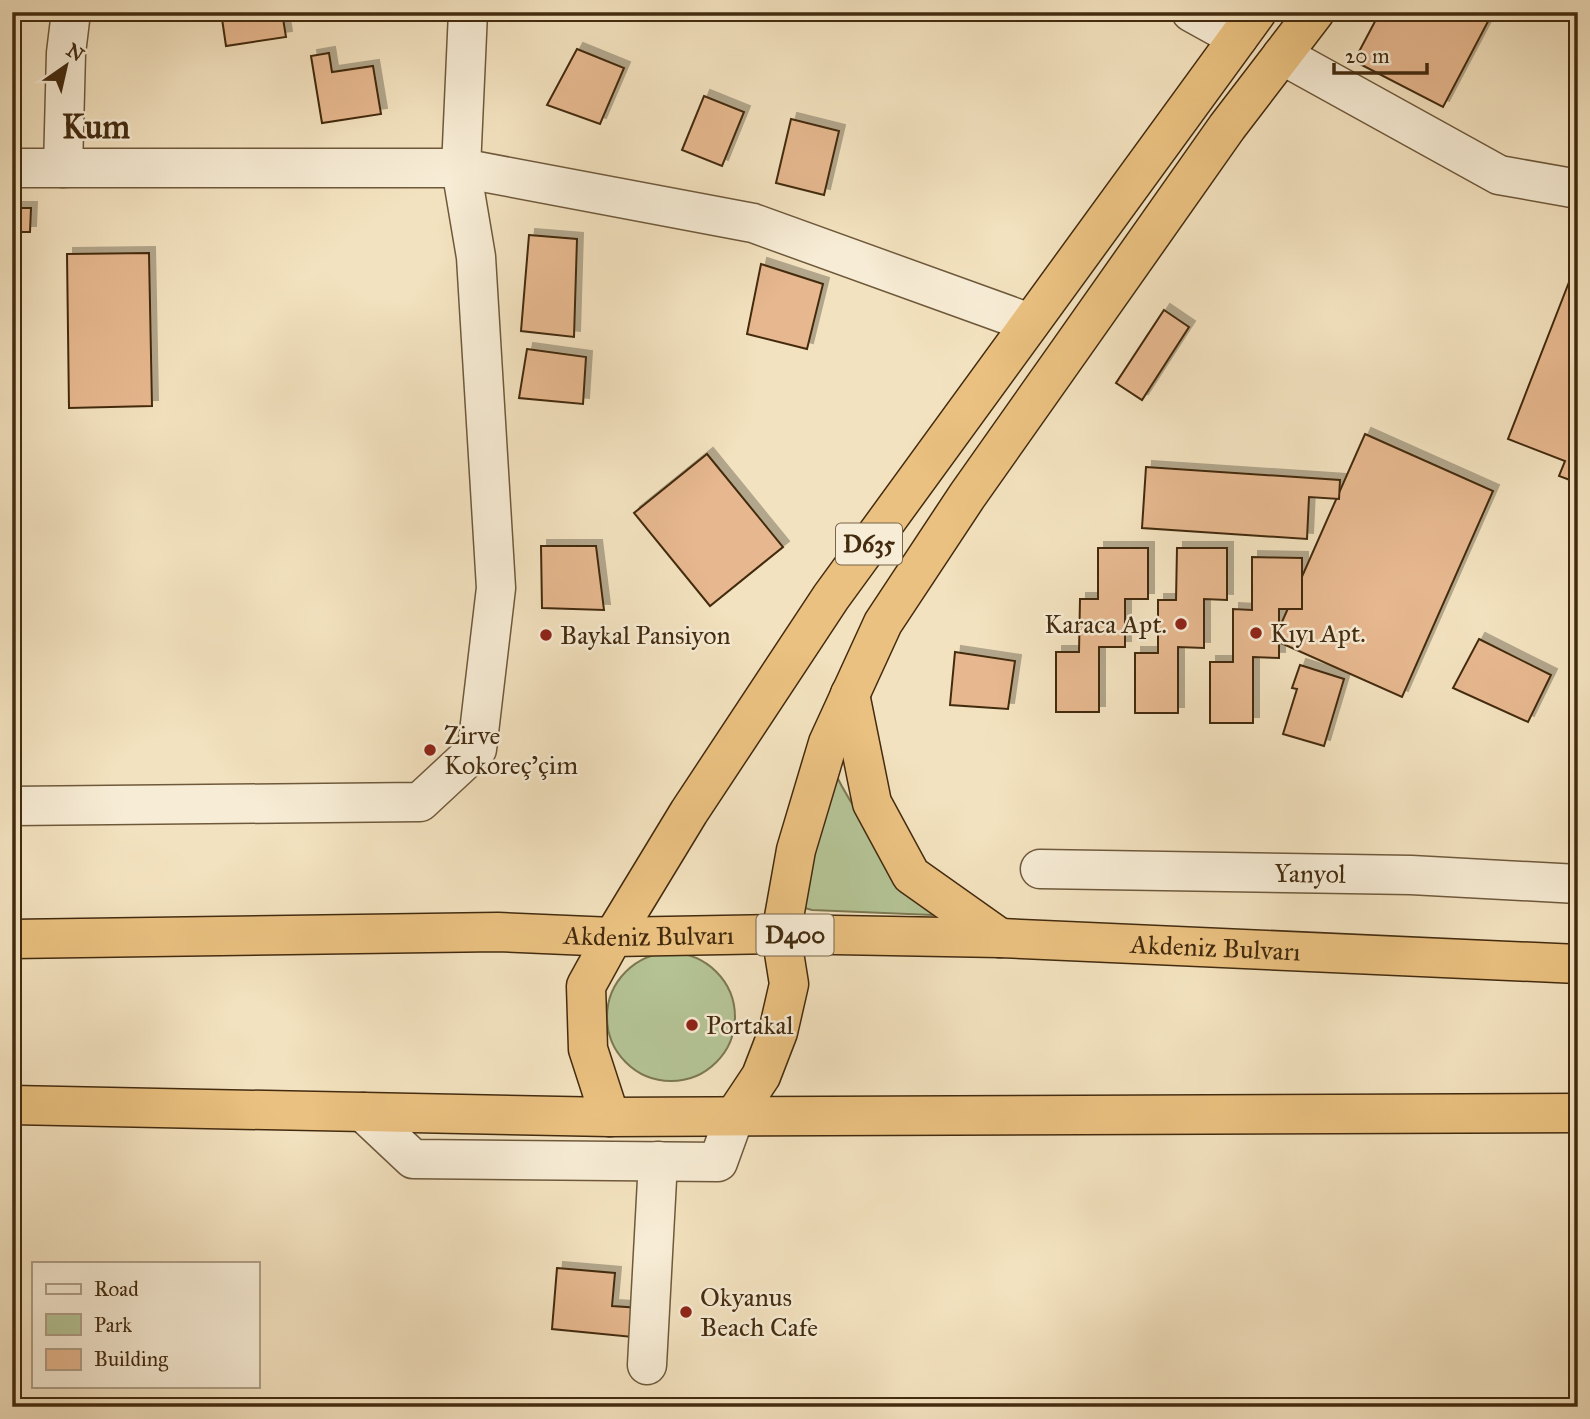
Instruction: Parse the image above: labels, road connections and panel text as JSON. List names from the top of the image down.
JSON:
{
  "streets": {
    "highway": ["D635", "Akdeniz Bulvarı", "D400"],
    "street": ["Yanyol"]
  },
  "crossings": [
    ["D635", "Akdeniz Bulvarı"]
  ],
  "districts": ["Kum"],
  "places": [
    "Karaca Apt.",
    "Kıyı Apt.",
    "Baykal Pansiyon",
    "Zirve Kokoreç'çim",
    "Portakal",
    "Okyanus Beach Cafe"
  ],
  "legend": ["Road", "Park", "Building"],
  "scale_bar": "20 m",
  "north": "top right"
}
